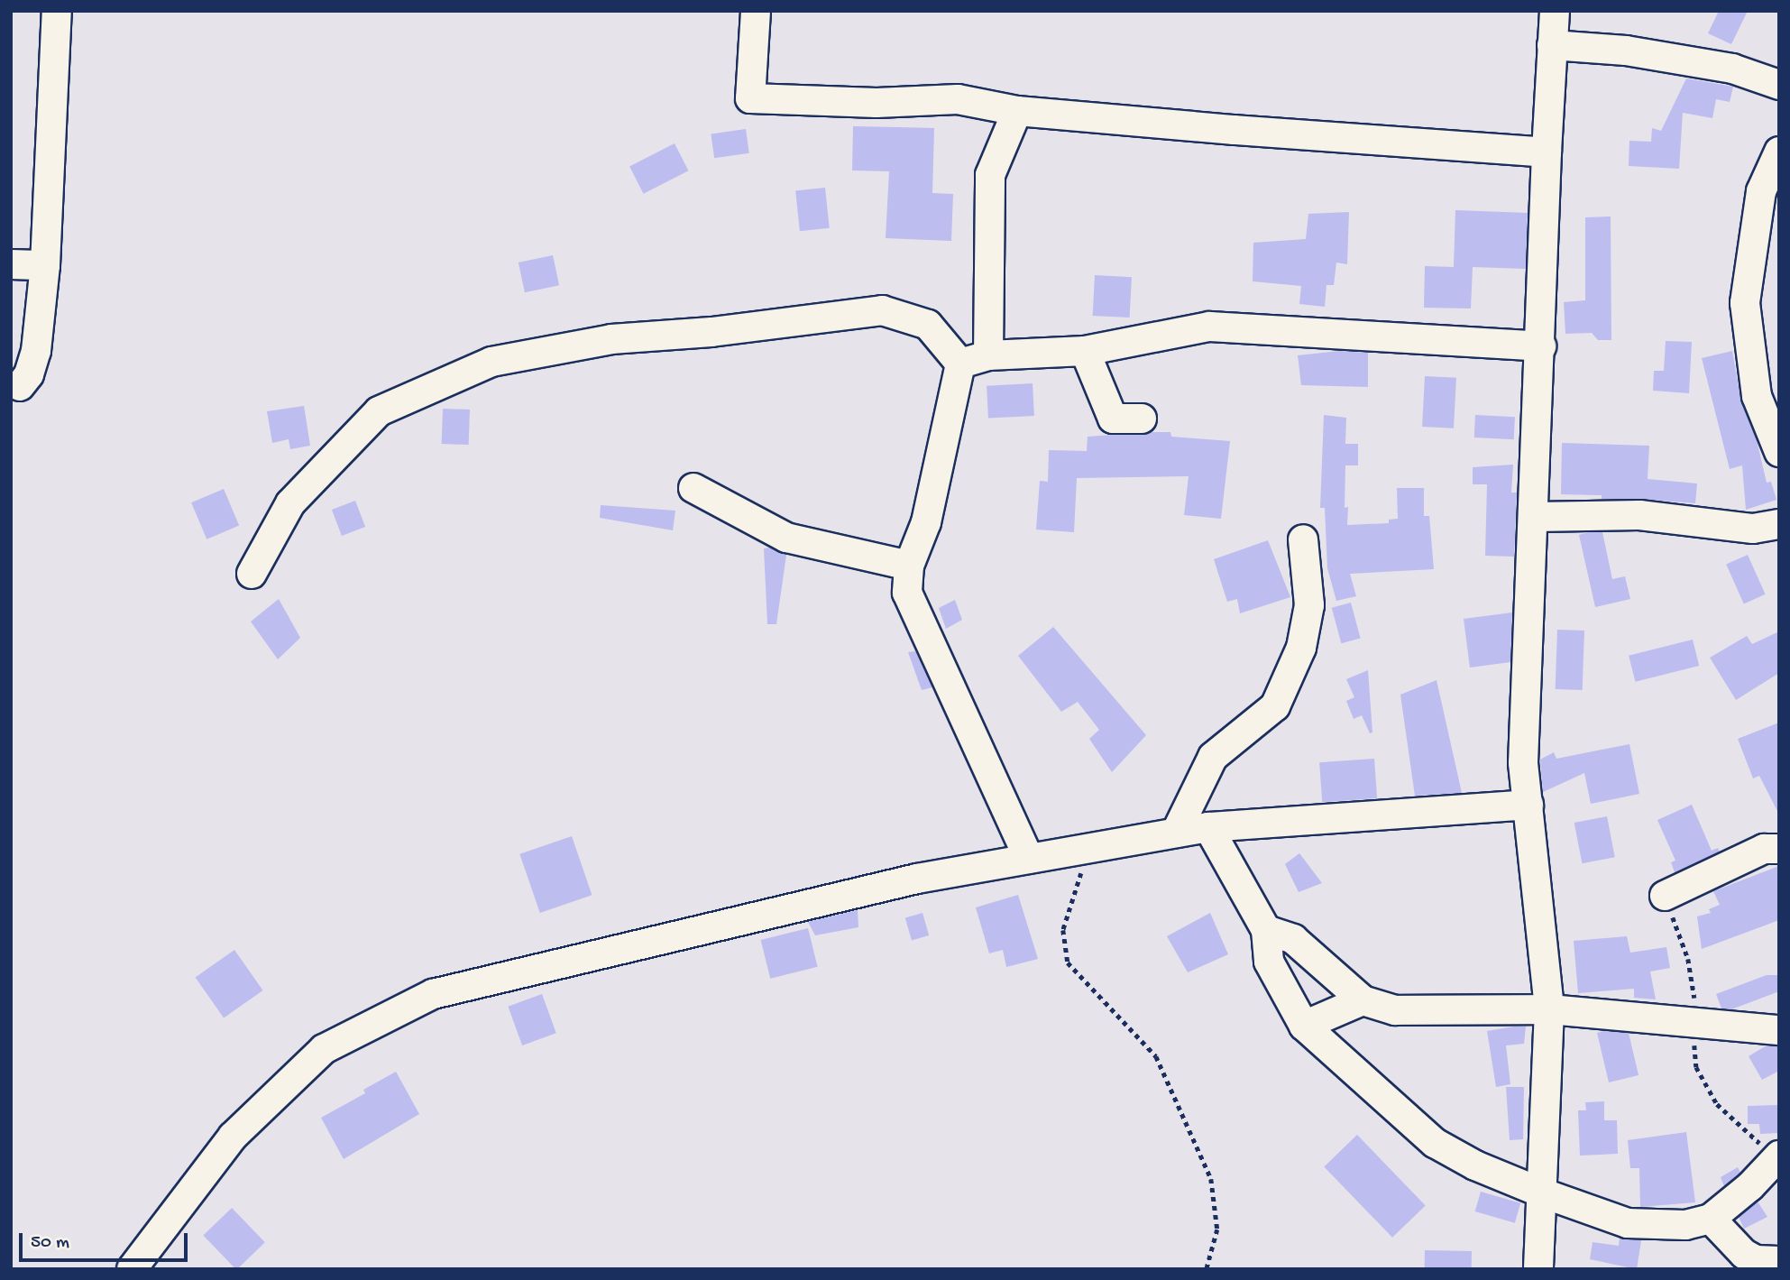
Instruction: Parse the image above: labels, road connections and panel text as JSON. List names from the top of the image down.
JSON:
{
  "scale_bar": "50 m"
}
